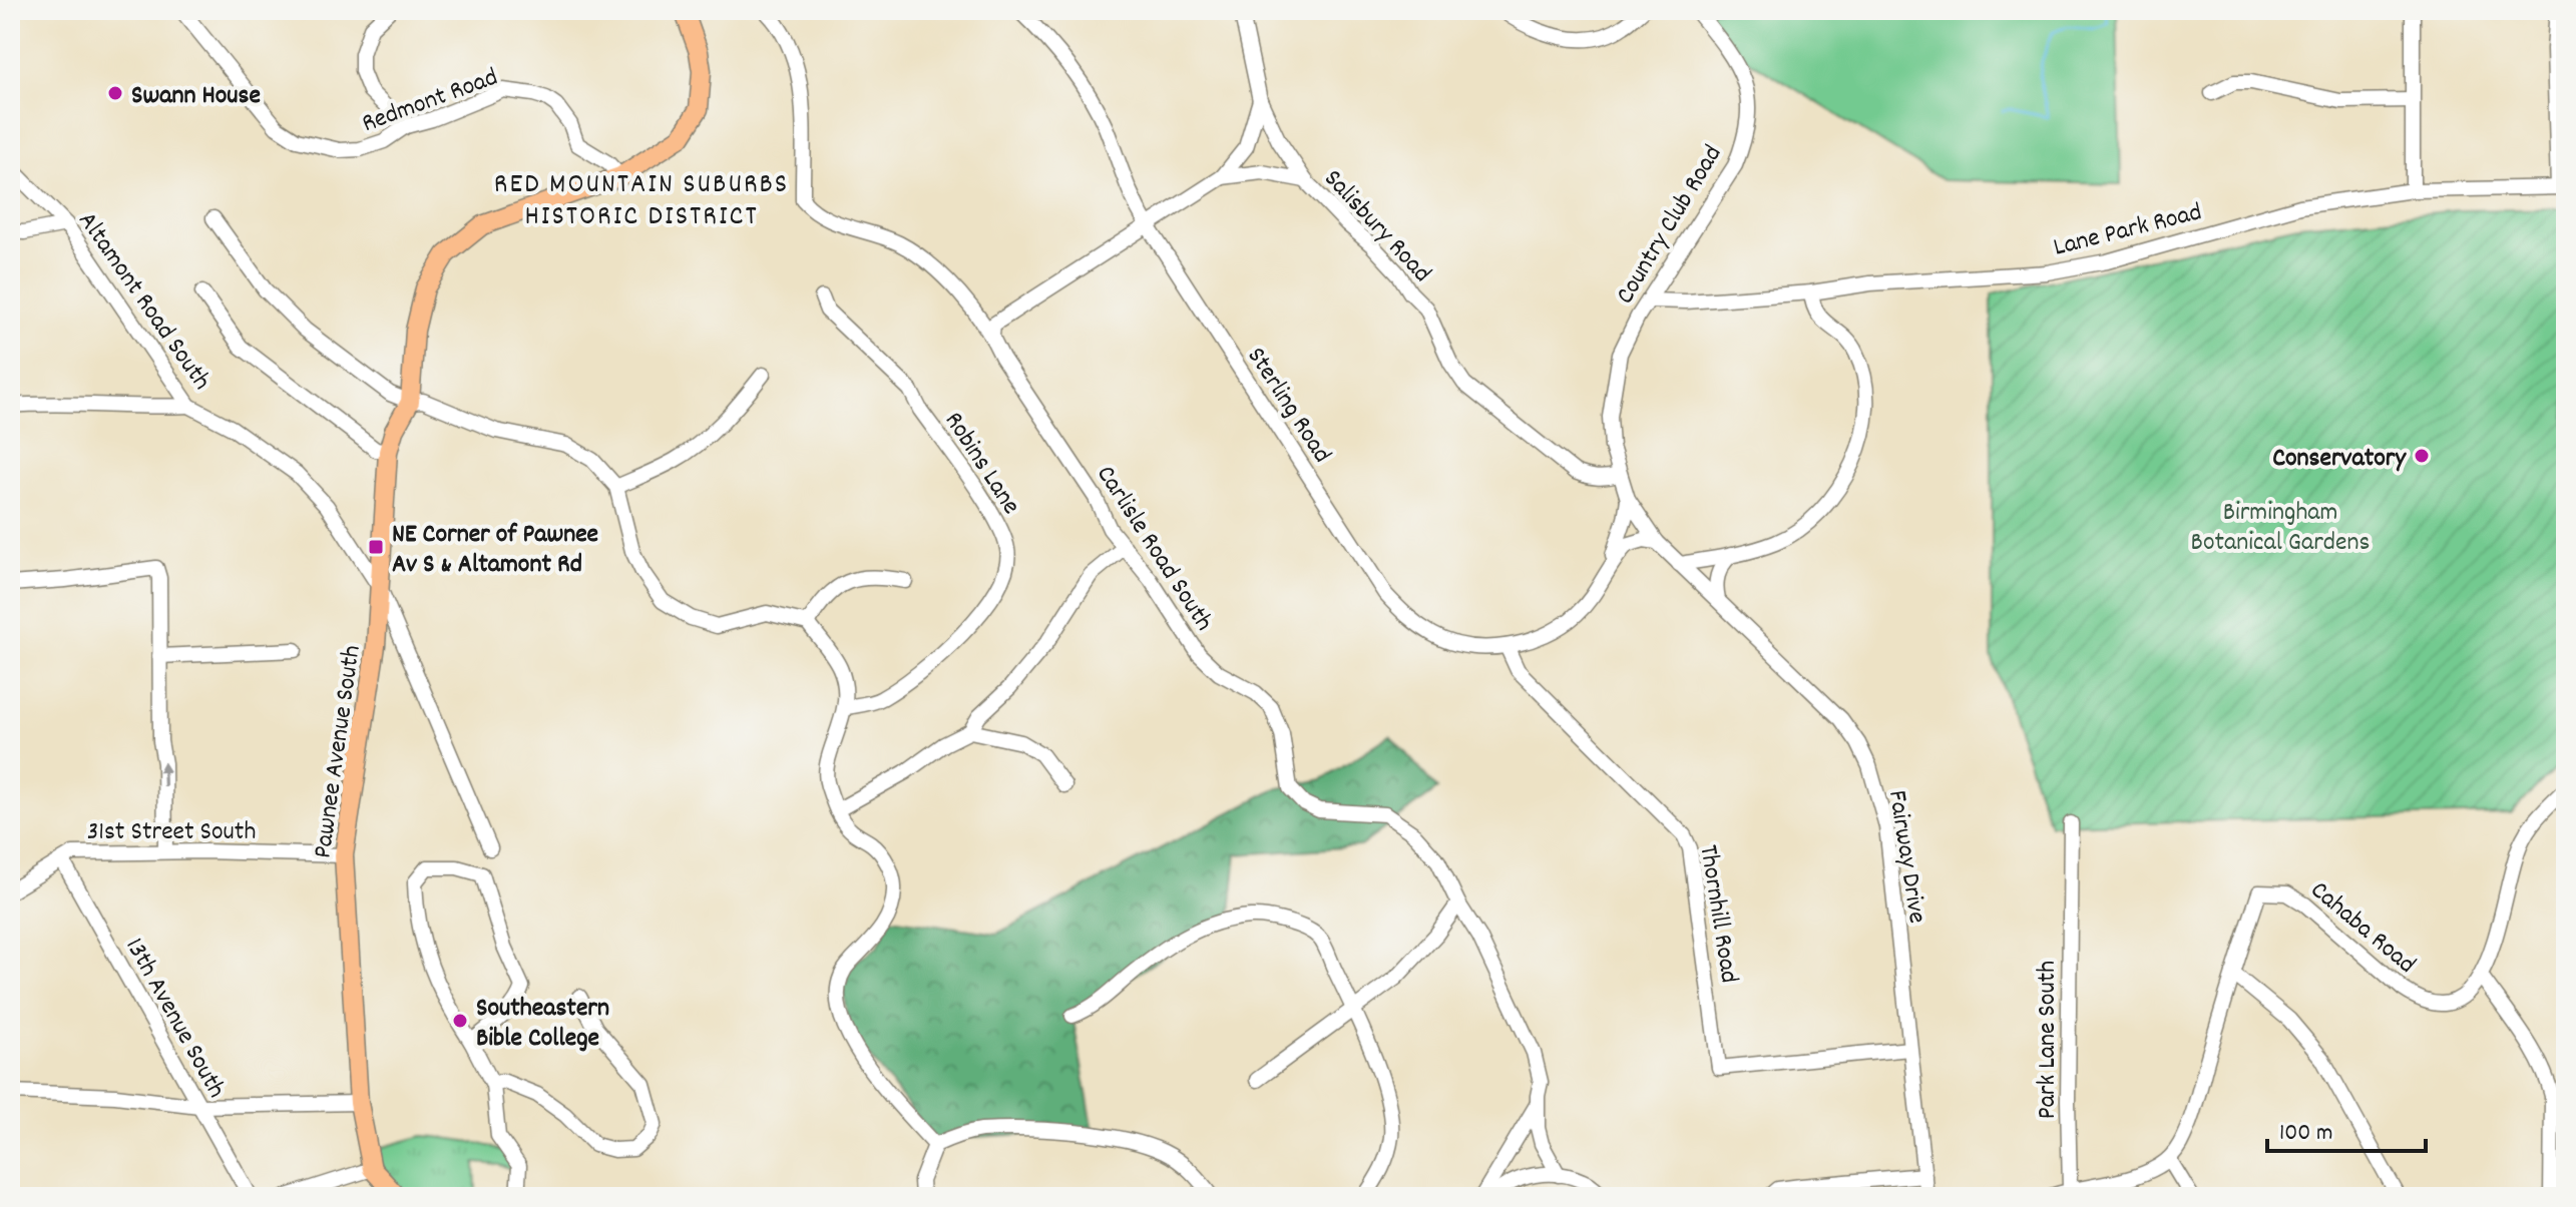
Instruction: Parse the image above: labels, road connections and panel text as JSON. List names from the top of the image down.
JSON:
{
  "streets": {
    "main road": ["Pawnee Avenue South"],
    "street": [
      "Redmont Road",
      "Country Club Road",
      "Salisbury Road",
      "Lane Park Road",
      "Altamont Road South",
      "Sterling Road",
      "Robins Lane",
      "Carlisle Road South",
      "31st Street South",
      "Fairway Drive",
      "Thornhill Road",
      "Cahaba Road",
      "13th Avenue South",
      "Park Lane South"
    ]
  },
  "crossings": [
    ["Country Club Road", "Salisbury Road"],
    ["Country Club Road", "Lane Park Road"],
    ["Country Club Road", "Sterling Road"],
    ["Country Club Road", "Fairway Drive"],
    ["Salisbury Road", "Lane Park Road"],
    ["Salisbury Road", "Sterling Road"],
    ["Salisbury Road", "Fairway Drive"],
    ["Lane Park Road", "Sterling Road"],
    ["Lane Park Road", "Fairway Drive"],
    ["Altamont Road South", "Pawnee Avenue South"],
    ["Sterling Road", "Fairway Drive"],
    ["Sterling Road", "Thornhill Road"],
    ["Pawnee Avenue South", "31st Street South"],
    ["31st Street South", "13th Avenue South"],
    ["Fairway Drive", "Thornhill Road"]
  ],
  "districts": ["RED MOUNTAIN SUBURBS HISTORIC DISTRICT"],
  "parks": ["Birmingham Botanical Gardens"],
  "places": {
    "other": ["Swann House", "Conservatory", "Southeastern Bible College"],
    "transit": ["NE Corner of Pawnee Av S & Altamont Rd"]
  },
  "scale_bar": "100 m"
}
